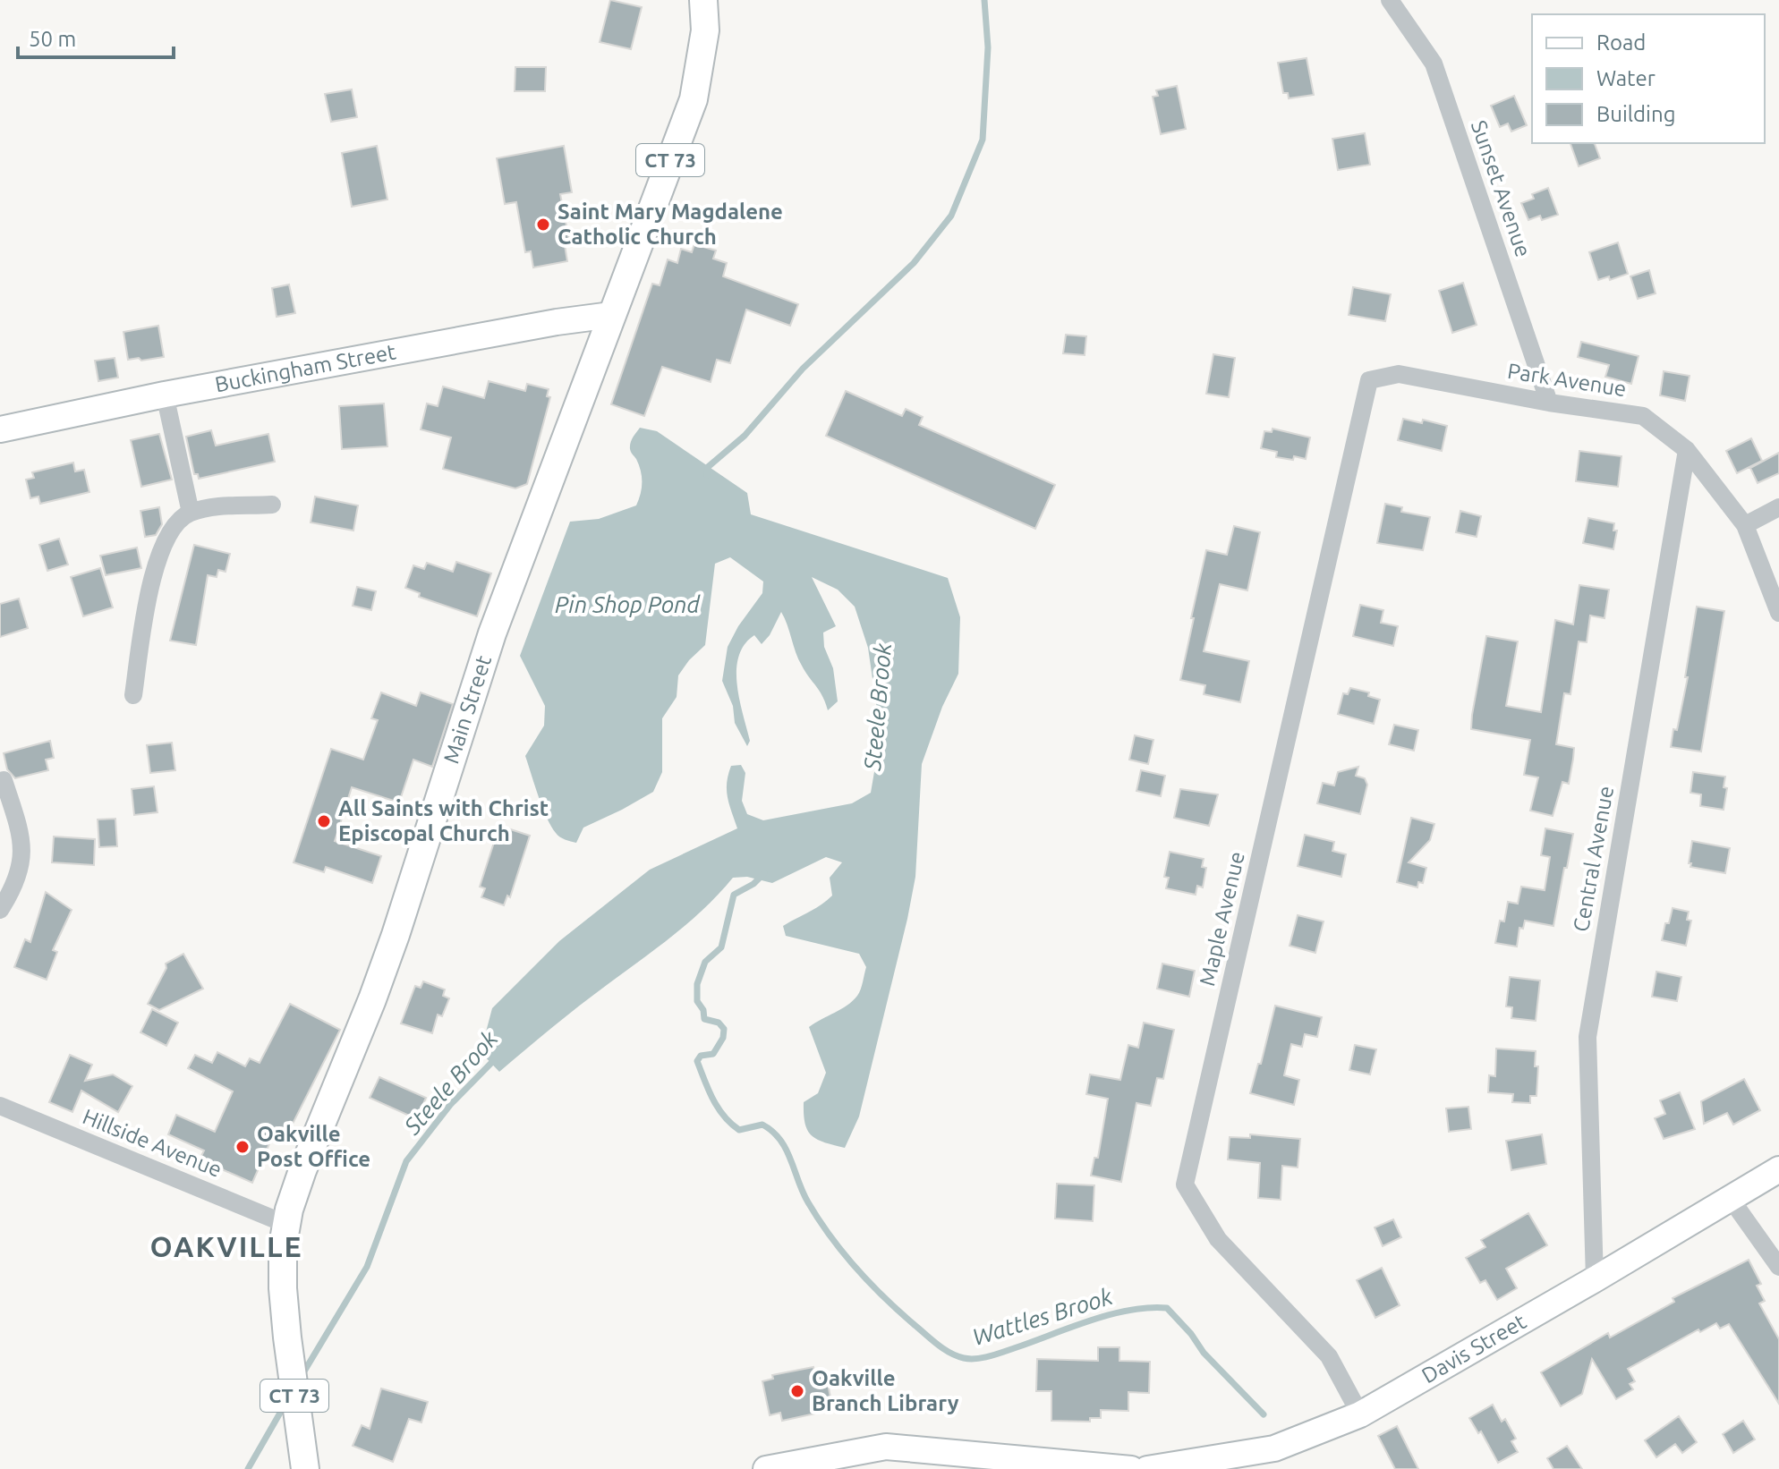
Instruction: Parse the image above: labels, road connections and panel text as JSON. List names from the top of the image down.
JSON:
{
  "streets": {
    "main road": [
      "CT 73",
      "Buckingham Street",
      "Main Street",
      "Davis Street"
    ],
    "street": [
      "Sunset Avenue",
      "Park Avenue",
      "Central Avenue",
      "Maple Avenue",
      "Hillside Avenue"
    ]
  },
  "crossings": [
    ["Sunset Avenue", "Park Avenue"],
    ["Buckingham Street", "Main Street"],
    ["Park Avenue", "Central Avenue"],
    ["Park Avenue", "Maple Avenue"],
    ["Main Street", "Hillside Avenue"],
    ["Central Avenue", "Davis Street"],
    ["Maple Avenue", "Davis Street"]
  ],
  "districts": ["OAKVILLE"],
  "water": ["Pin Shop Pond", "Steele Brook", "Wattles Brook"],
  "places": [
    "Saint Mary Magdalene Catholic Church",
    "All Saints with Christ Episcopal Church",
    "Oakville Post Office",
    "Oakville Branch Library"
  ],
  "legend": ["Road", "Water", "Building"],
  "scale_bar": "50 m"
}
